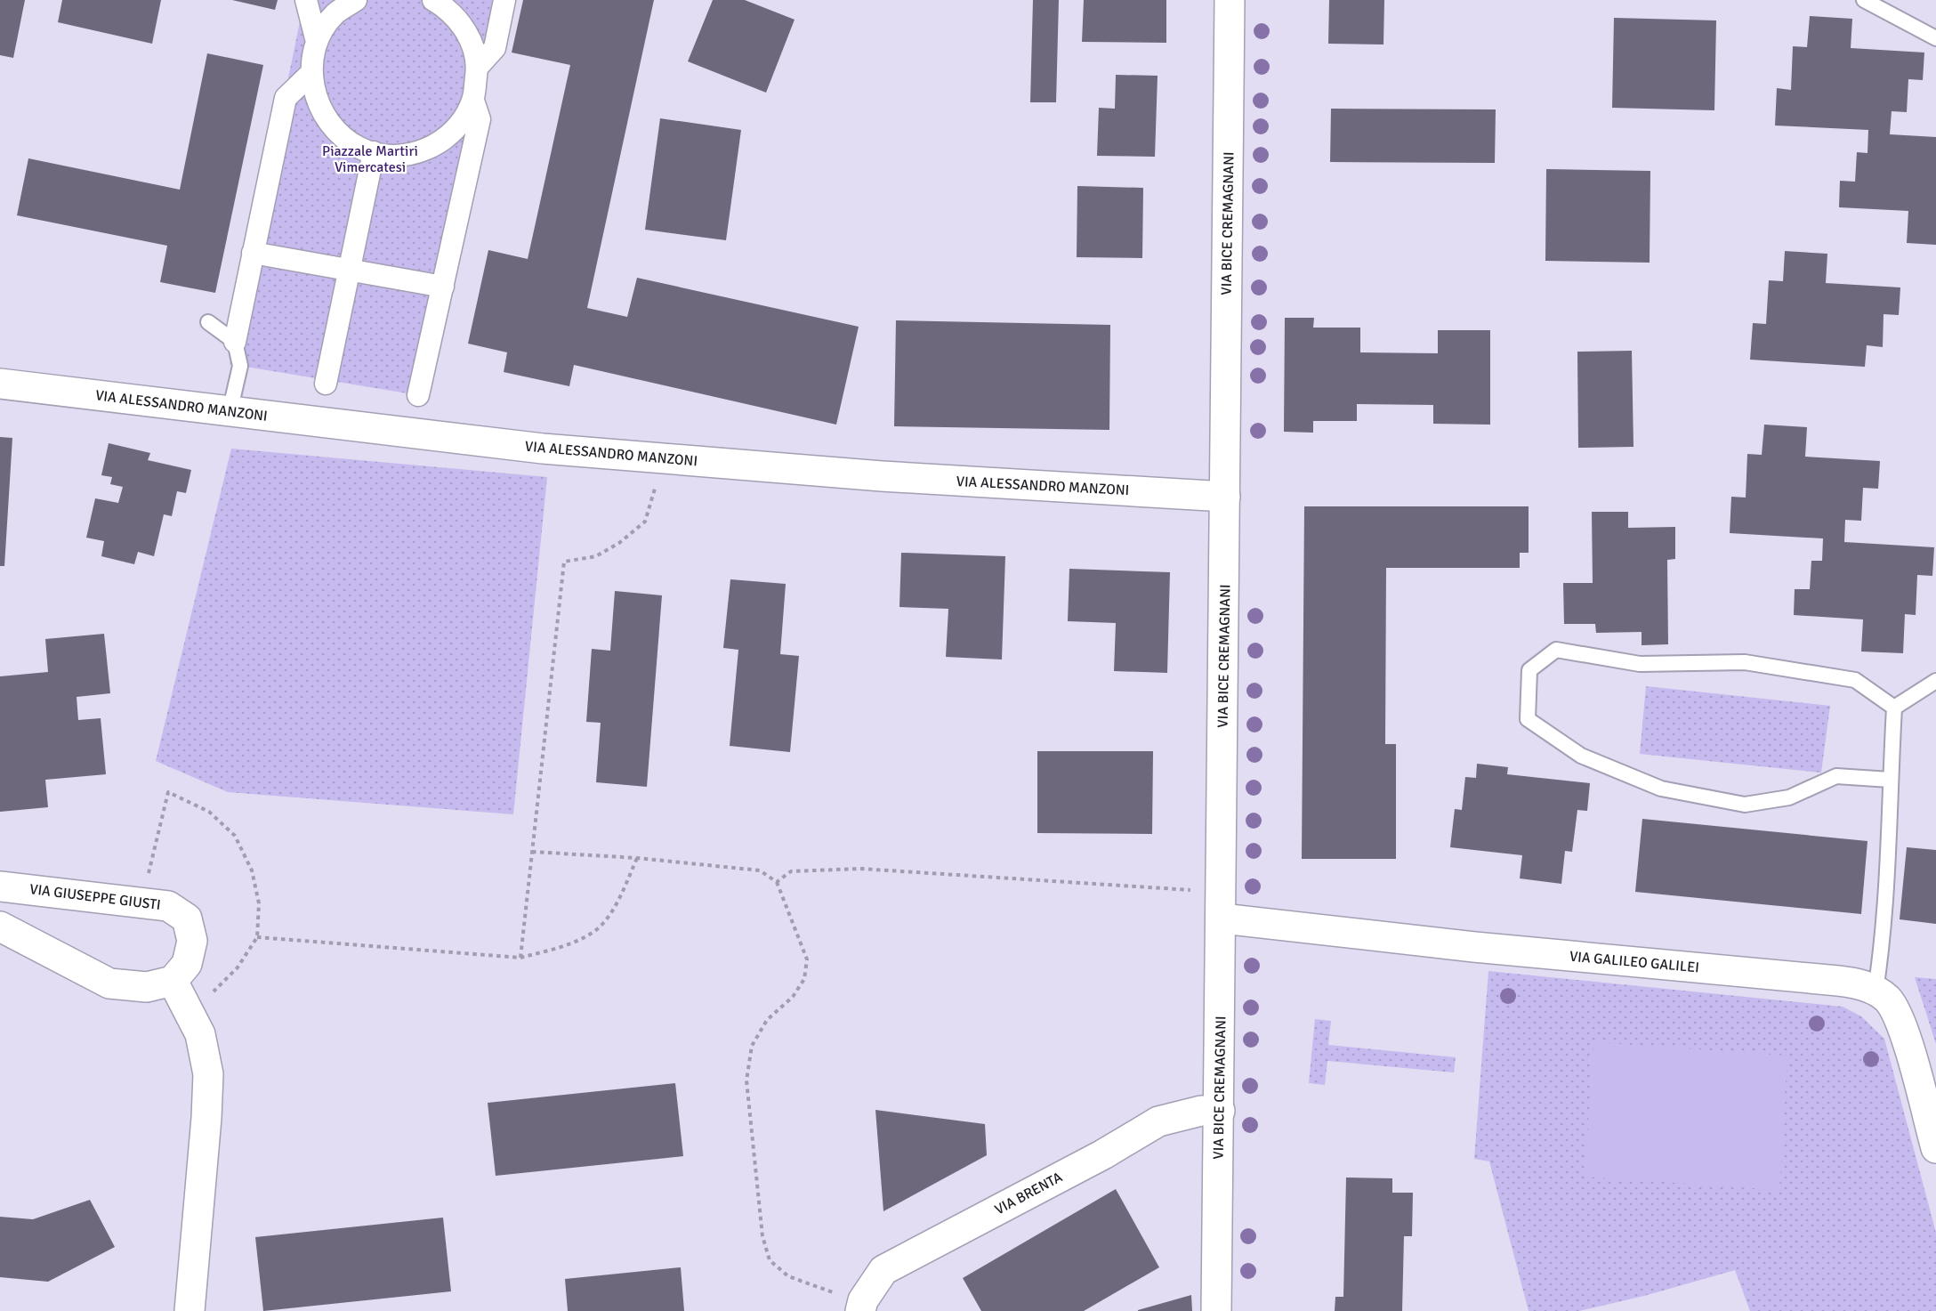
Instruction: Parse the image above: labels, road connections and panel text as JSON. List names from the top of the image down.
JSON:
{
  "streets": {
    "street": [
      "VIA BICE CREMAGNANI",
      "VIA ALESSANDRO MANZONI",
      "VIA GIUSEPPE GIUSTI",
      "VIA GALILEO GALILEI",
      "VIA BRENTA"
    ]
  },
  "crossings": [
    ["VIA BICE CREMAGNANI", "VIA ALESSANDRO MANZONI"],
    ["VIA BICE CREMAGNANI", "VIA GALILEO GALILEI"],
    ["VIA BICE CREMAGNANI", "VIA BRENTA"]
  ],
  "parks": ["Piazzale Martiri Vimercatesi"]
}
